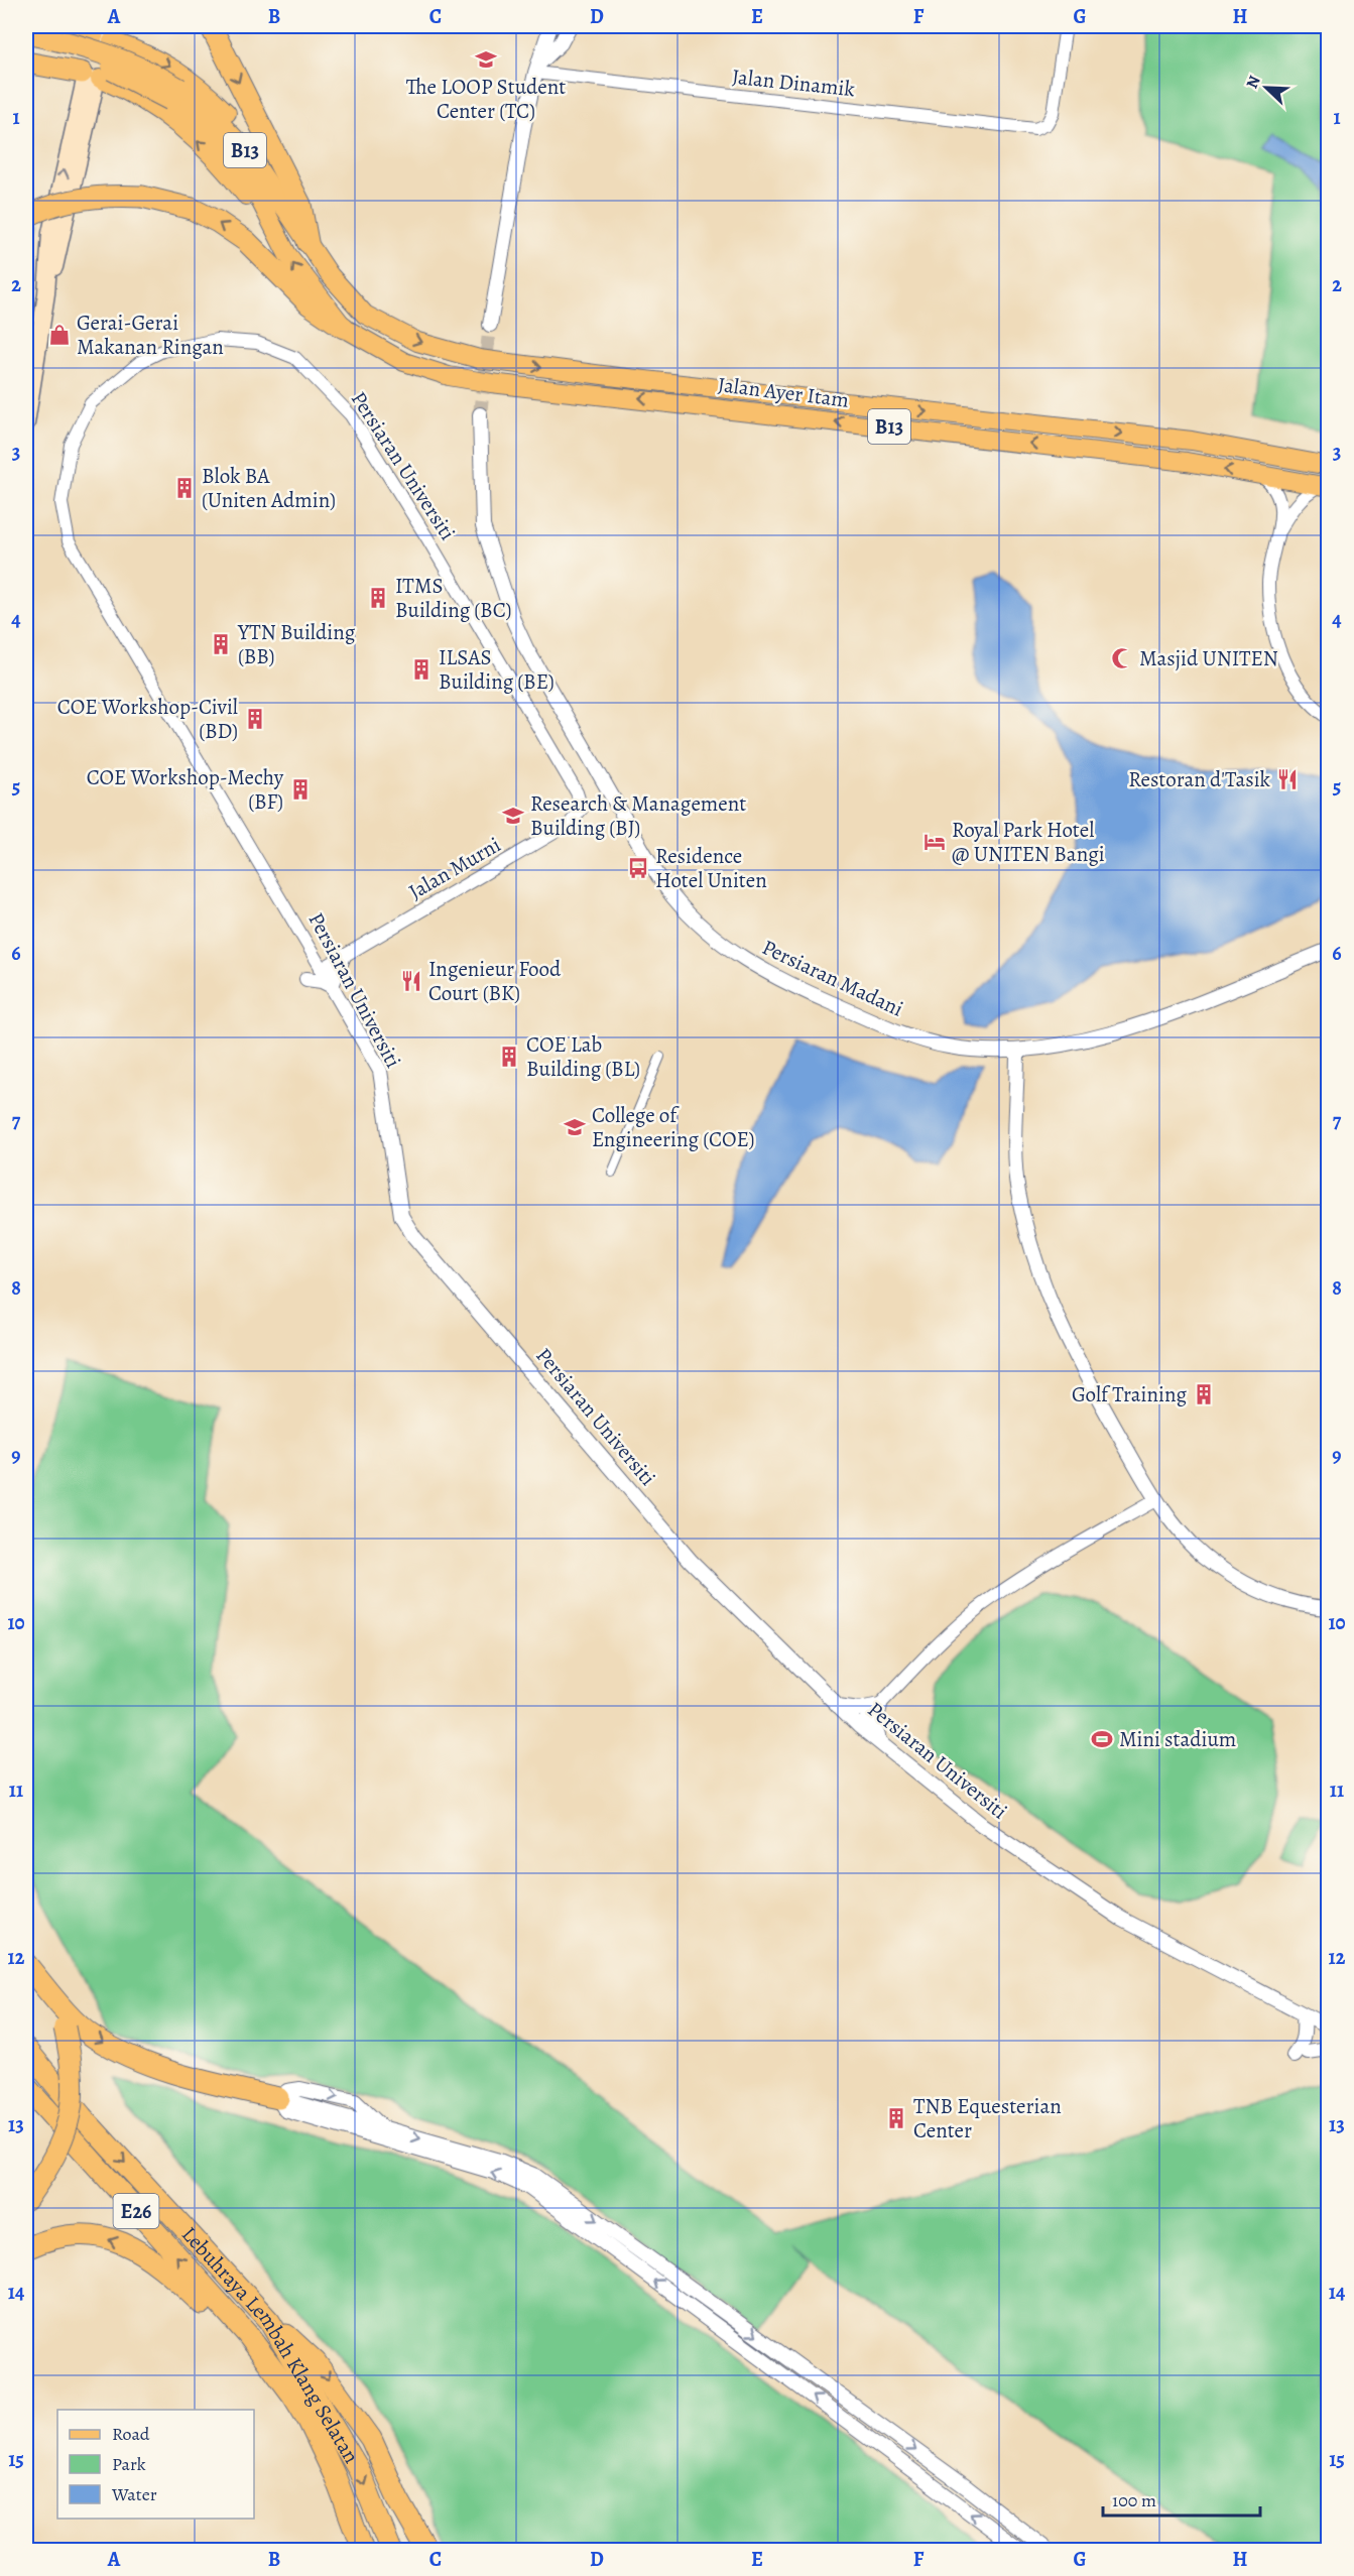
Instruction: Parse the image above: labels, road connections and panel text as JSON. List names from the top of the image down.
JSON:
{
  "streets": {
    "highway": ["B13", "E26", "Lebuhraya Lembah Klang Selatan"],
    "main road": ["Jalan Ayer Itam"],
    "street": [
      "Jalan Dinamik",
      "Persiaran Universiti",
      "Jalan Murni",
      "Persiaran Madani"
    ]
  },
  "crossings": [
    ["B13", "Jalan Ayer Itam"],
    ["Persiaran Universiti", "Jalan Murni"]
  ],
  "places": {
    "school or university": ["The LOOP Student Center (TC)", "Research & Management Building (BJ)", "College of Engineering (COE)"],
    "shop": ["Gerai-Gerai Makanan Ringan"],
    "building": [
      "Blok BA (Uniten Admin)",
      "ITMS Building (BC)",
      "YTN Building (BB)",
      "ILSAS Building (BE)",
      "COE Workshop-Civil (BD)",
      "COE Workshop-Mechy (BF)",
      "COE Lab Building (BL)",
      "Golf Training",
      "TNB Equesterian Center"
    ],
    "mosque": ["Masjid UNITEN"],
    "restaurant": ["Restoran d'Tasik", "Ingenieur Food Court (BK)"],
    "hotel": ["Royal Park Hotel @ UNITEN Bangi"],
    "bus stop": ["Residence Hotel Uniten"],
    "sports": ["Mini stadium"]
  },
  "legend": ["Road", "Park", "Water"],
  "scale_bar": "100 m",
  "north": "top left",
  "grid": {
    "columns": [
      "A",
      "B",
      "C",
      "D",
      "E",
      "F",
      "G",
      "H"
    ],
    "rows": [
      "1",
      "2",
      "3",
      "4",
      "5",
      "6",
      "7",
      "8",
      "9",
      "10",
      "11",
      "12",
      "13",
      "14",
      "15"
    ]
  }
}
